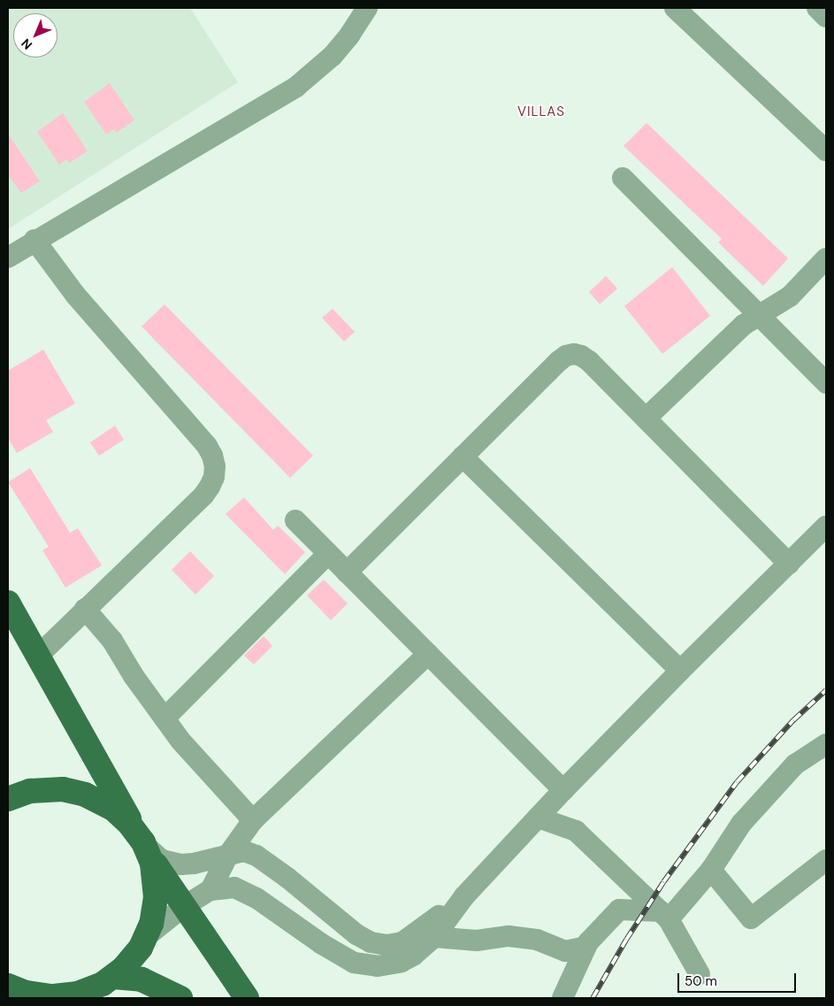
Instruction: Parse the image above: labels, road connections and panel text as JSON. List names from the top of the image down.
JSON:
{
  "districts": ["VILLAS"],
  "scale_bar": "50 m",
  "north": "bottom left"
}
